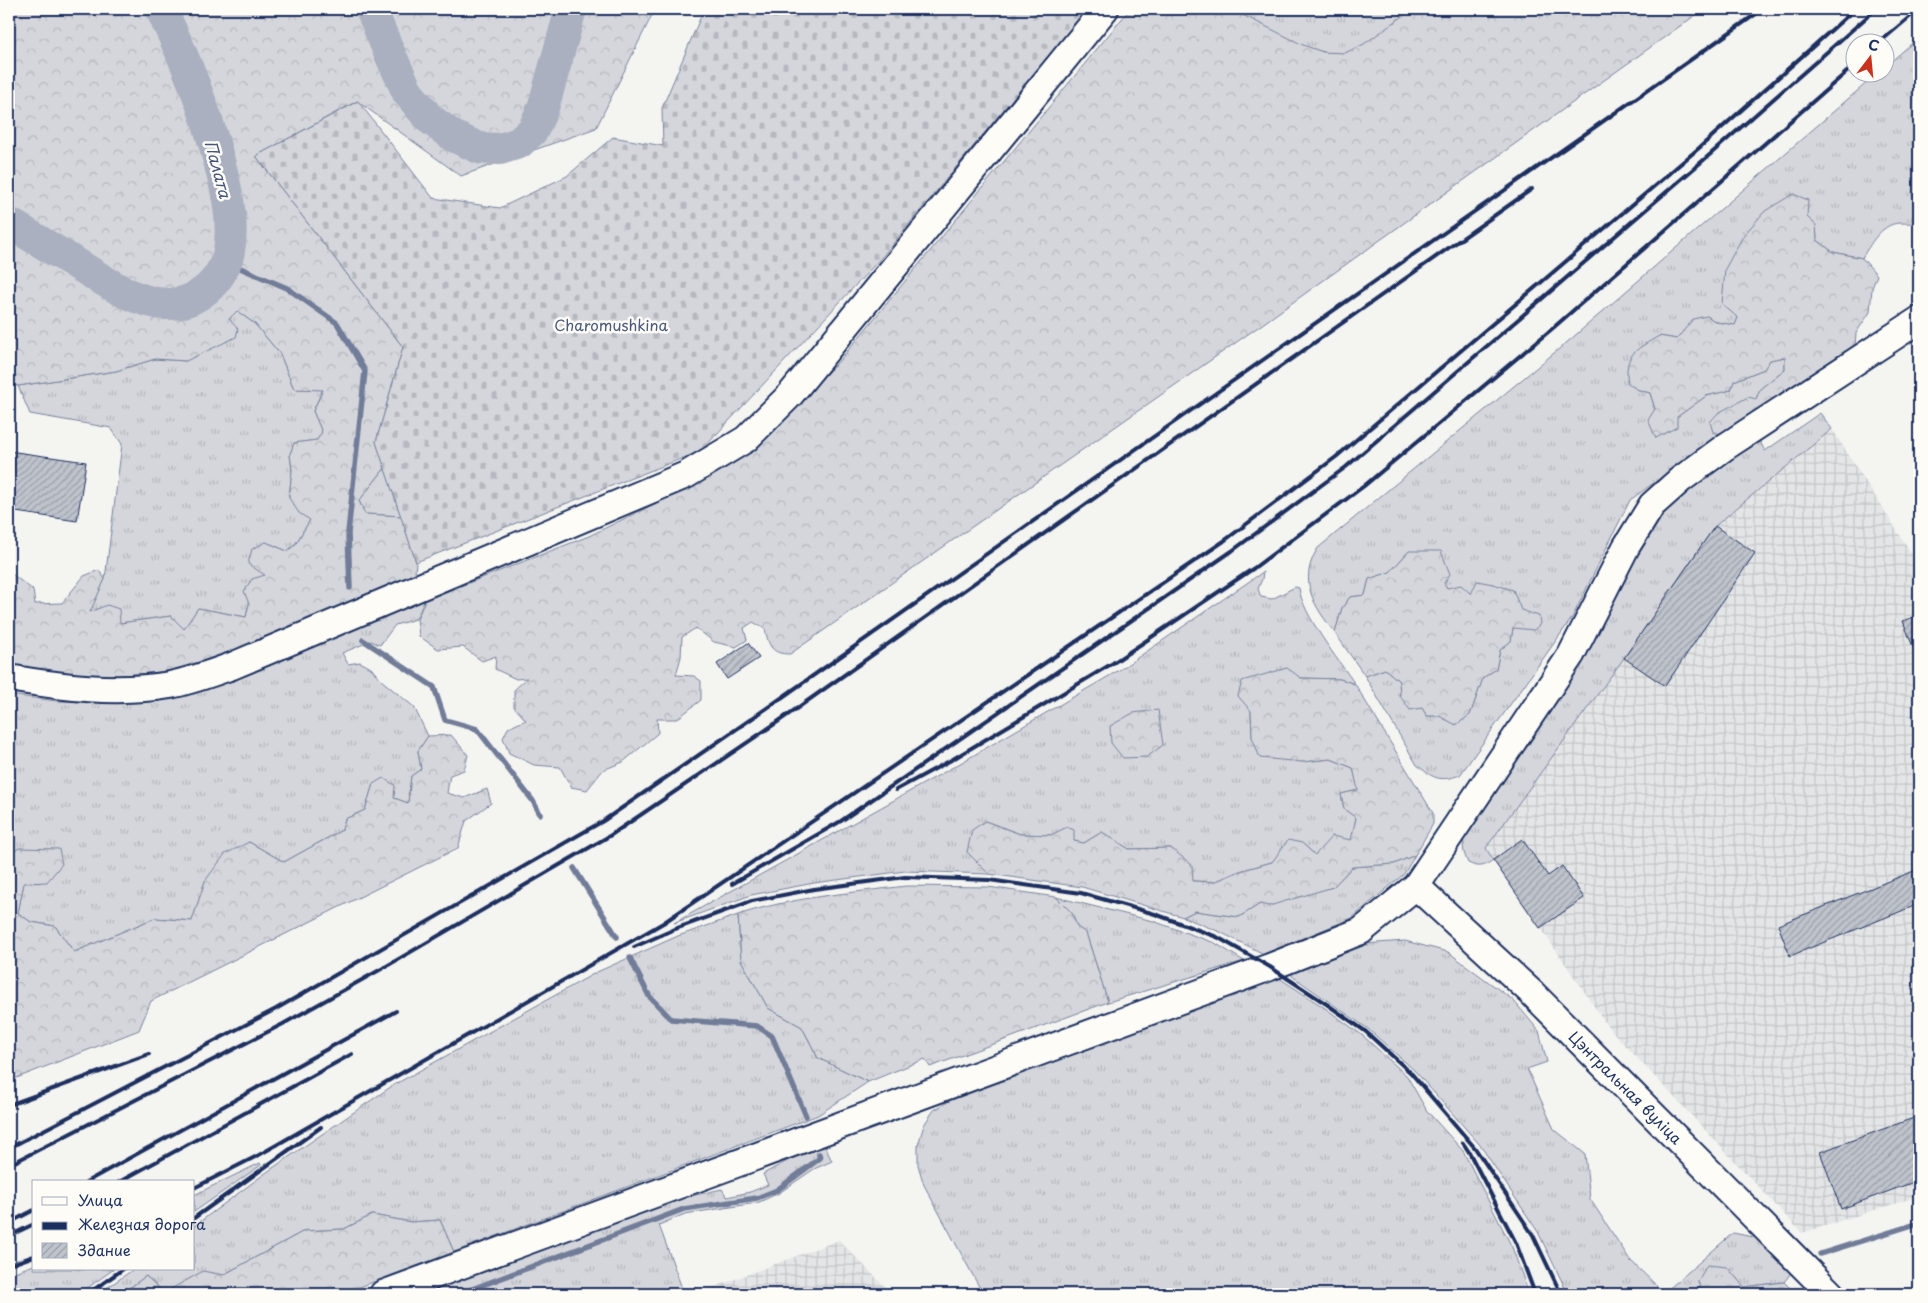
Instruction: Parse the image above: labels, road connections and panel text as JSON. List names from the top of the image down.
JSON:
{
  "streets": {
    "street": ["Цэнтральная вуліца"]
  },
  "water": ["Палата"],
  "parks": ["Charomushkina"],
  "legend": ["Улица", "Железная дорога", "Здание"],
  "north": "top"
}
